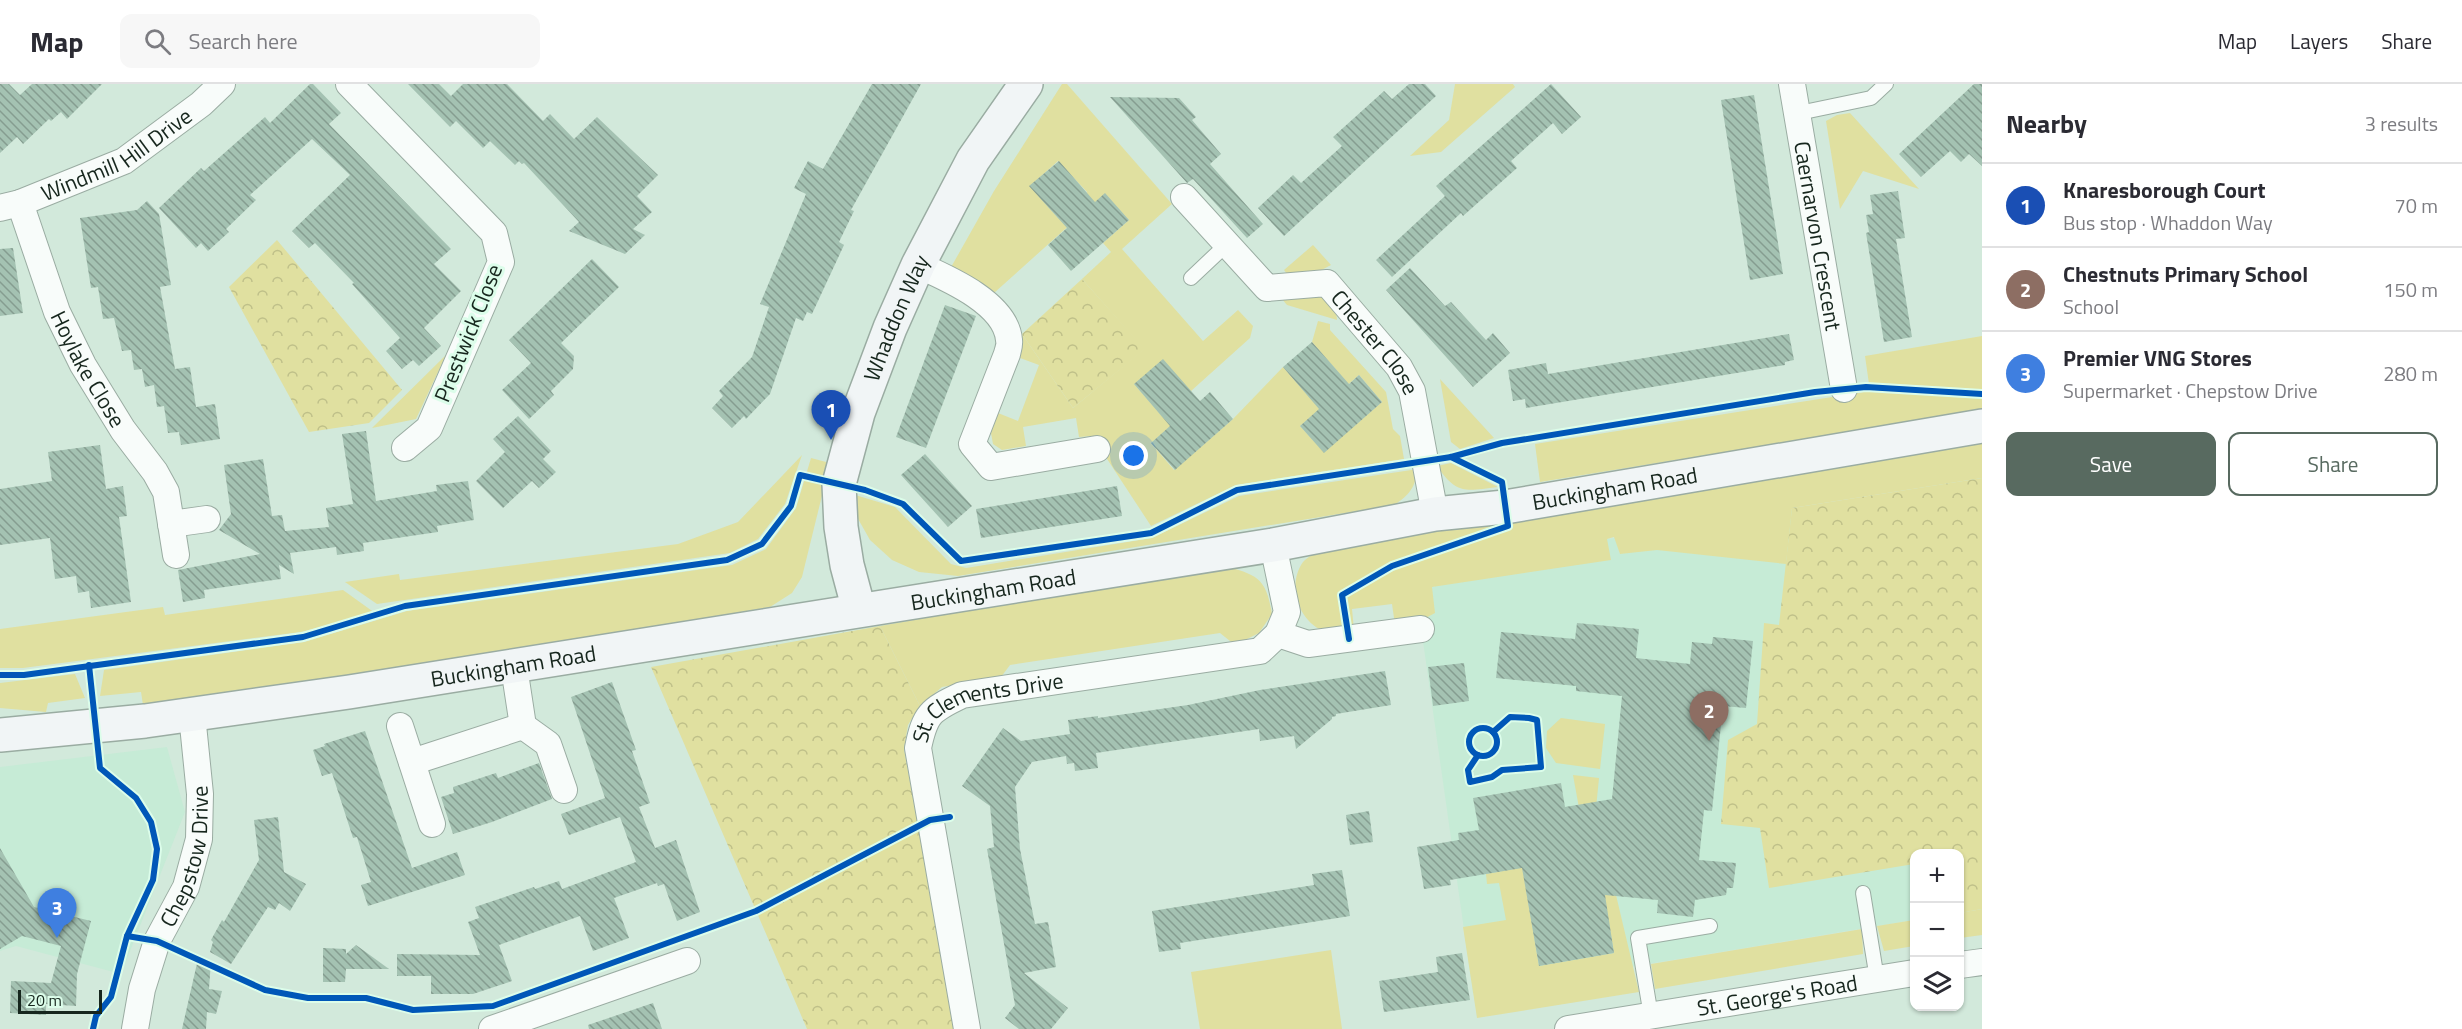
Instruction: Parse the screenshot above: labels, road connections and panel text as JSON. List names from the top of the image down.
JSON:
{
  "streets": {
    "main road": ["Whaddon Way", "Buckingham Road"],
    "street": [
      "Windmill Hill Drive",
      "Caernarvon Crescent",
      "Prestwick Close",
      "Chester Close",
      "Hoylake Close",
      "St. Clements Drive",
      "Chepstow Drive",
      "St. George's Road"
    ]
  },
  "crossings": [
    ["Windmill Hill Drive", "Hoylake Close"],
    ["Whaddon Way", "Buckingham Road"],
    ["Chester Close", "Buckingham Road"],
    ["Buckingham Road", "Chepstow Drive"]
  ],
  "scale_bar": "20 m",
  "page": {
    "header": "Map",
    "search": "Search here",
    "nav": ["Map", "Layers", "Share"],
    "heading": ["Nearby", "3 results"],
    "list": [
      {
        "mark": "1",
        "name": "Knaresborough Court",
        "note": "Bus stop · Whaddon Way",
        "value": "70 m"
      },
      {
        "mark": "2",
        "name": "Chestnuts Primary School",
        "note": "School",
        "value": "150 m"
      },
      {
        "mark": "3",
        "name": "Premier VNG Stores",
        "note": "Supermarket · Chepstow Drive",
        "value": "280 m"
      }
    ],
    "pins": ["1", "2", "3"],
    "buttons": ["Save", "Share"],
    "map_buttons": ["+", "−"],
    "scale": "20 m"
  }
}
